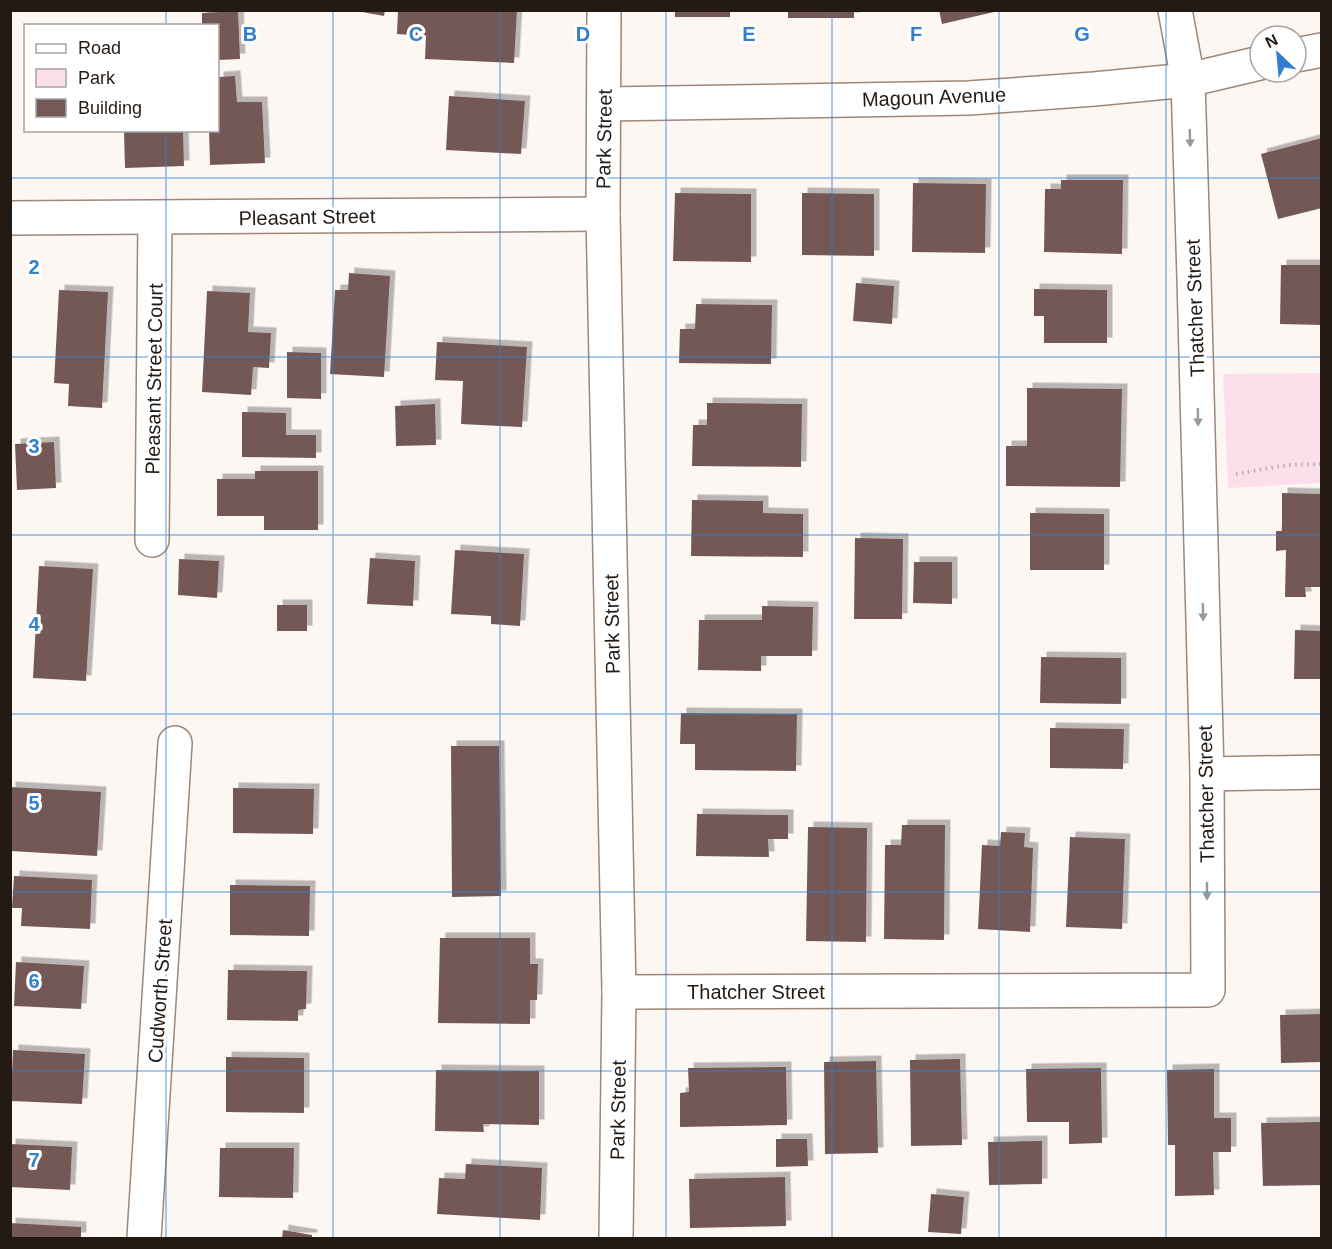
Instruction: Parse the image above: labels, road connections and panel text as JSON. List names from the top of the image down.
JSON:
{
  "streets": {
    "street": [
      "Magoun Avenue",
      "Park Street",
      "Pleasant Street",
      "Thatcher Street",
      "Pleasant Street Court",
      "Cudworth Street"
    ]
  },
  "crossings": [
    ["Magoun Avenue", "Park Street"],
    ["Magoun Avenue", "Thatcher Street"],
    ["Park Street", "Pleasant Street"],
    ["Park Street", "Thatcher Street"],
    ["Pleasant Street", "Pleasant Street Court"]
  ],
  "legend": ["Road", "Park", "Building"],
  "north": "top left",
  "grid": {
    "columns": [
      "B",
      "C",
      "D",
      "E",
      "F",
      "G"
    ],
    "rows": [
      "2",
      "3",
      "4",
      "5",
      "6",
      "7"
    ]
  }
}
